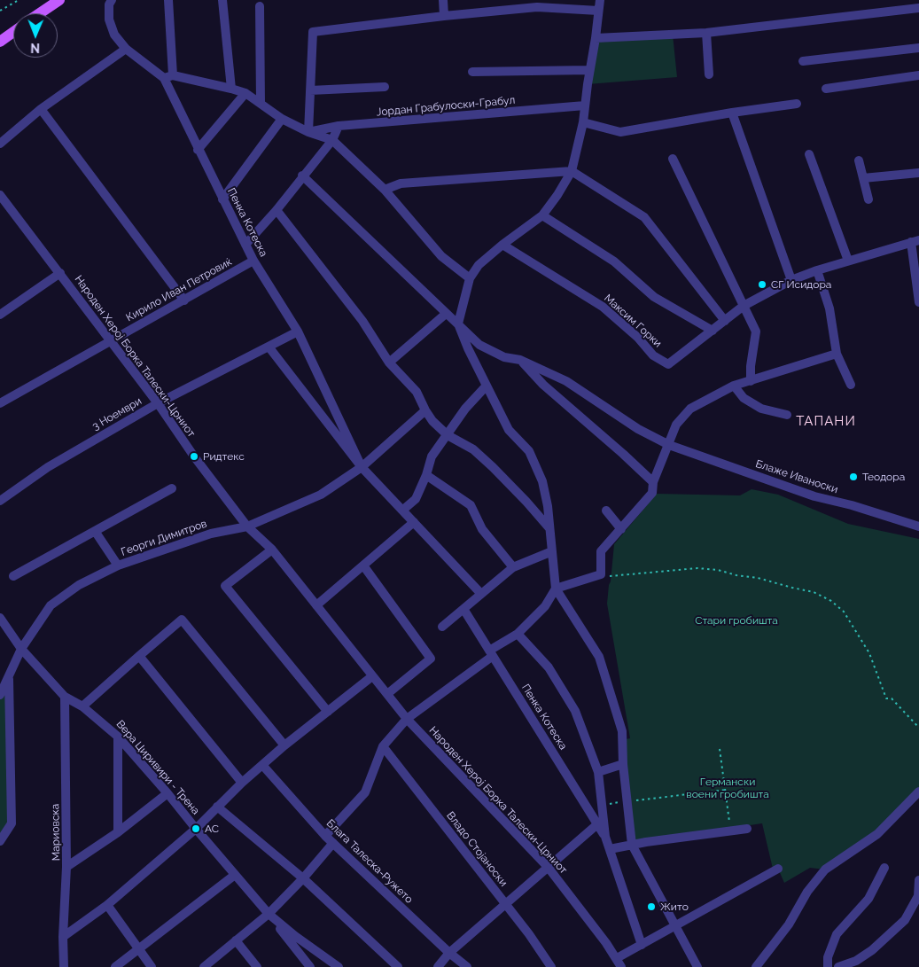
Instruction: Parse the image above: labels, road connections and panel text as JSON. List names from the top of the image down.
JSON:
{
  "streets": {
    "street": [
      "Јордан Грабулоски-Грабул",
      "Пенка Котеска",
      "Кирило Иван Петровиќ",
      "Максим Горки",
      "Народен Херој Борка Талески-Црниот",
      "3 Ноември",
      "Блаже Иваноски",
      "Георги Димитров",
      "Вера Циривири - Трена",
      "Мариовска",
      "Владо Стојаноски",
      "Блага Талеска-Ружето"
    ]
  },
  "crossings": [
    ["Пенка Котеска", "Кирило Иван Петровиќ"],
    ["Пенка Котеска", "3 Ноември"],
    ["Пенка Котеска", "Георги Димитров"],
    ["Кирило Иван Петровиќ", "Народен Херој Борка Талески-Црниот"],
    ["Народен Херој Борка Талески-Црниот", "3 Ноември"],
    ["Народен Херој Борка Талески-Црниот", "Георги Димитров"],
    ["Георги Димитров", "Вера Циривири - Трена"],
    ["Вера Циривири - Трена", "Мариовска"]
  ],
  "districts": ["ТАПАНИ"],
  "parks": ["Стари гробишта", "Германски воени гробишта"],
  "places": [
    "СГ Исидора",
    "Ридтекс",
    "Теодора",
    "АС",
    "Жито"
  ],
  "north": "bottom"
}
